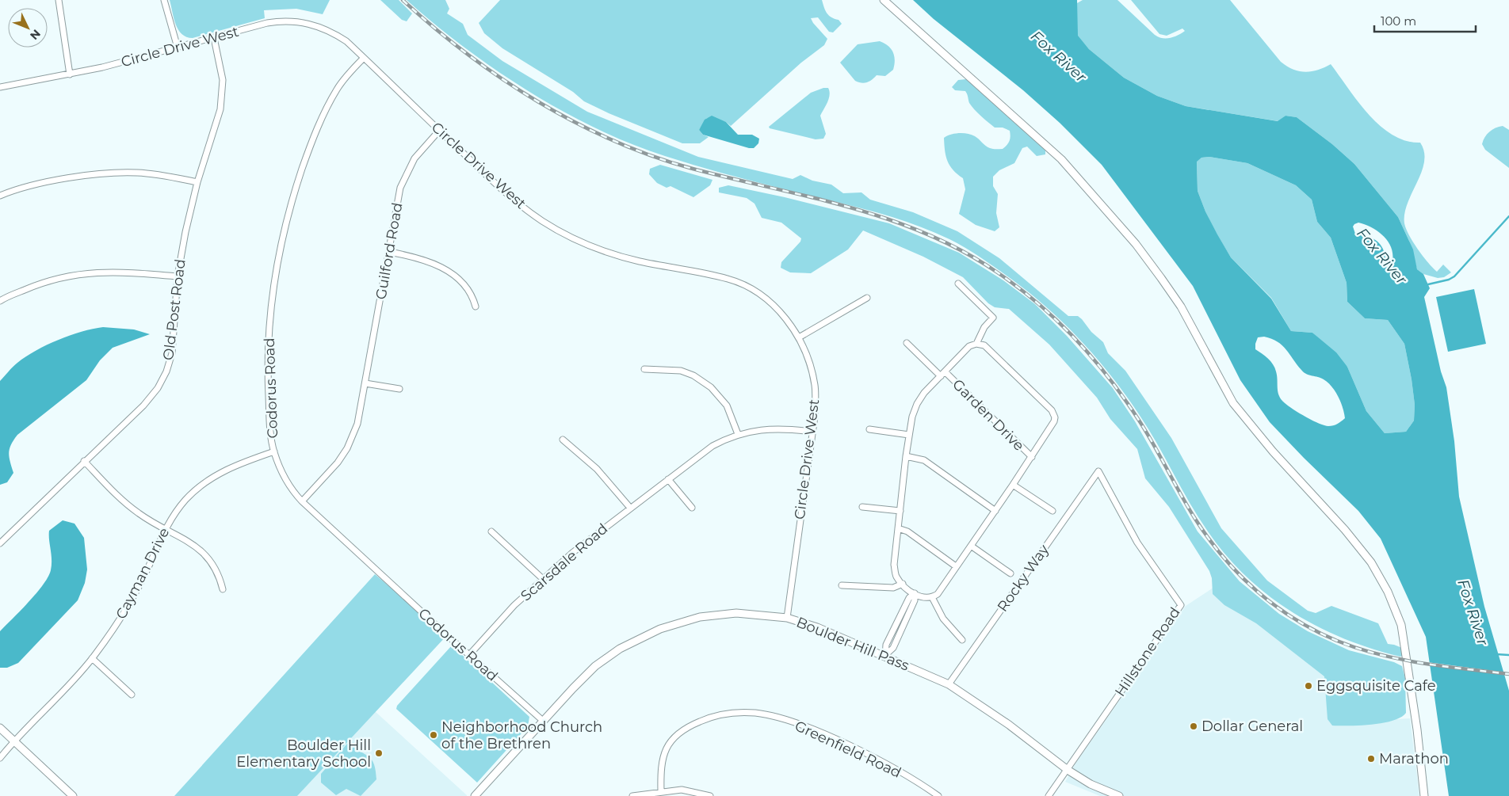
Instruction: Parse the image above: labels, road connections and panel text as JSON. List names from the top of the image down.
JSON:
{
  "streets": {
    "street": [
      "Circle Drive West",
      "Guilford Road",
      "Old Post Road",
      "Codorus Road",
      "Garden Drive",
      "Scarsdale Road",
      "Cayman Drive",
      "Rocky Way",
      "Boulder Hill Pass",
      "Hillstone Road",
      "Greenfield Road"
    ]
  },
  "crossings": [
    ["Circle Drive West", "Guilford Road"],
    ["Circle Drive West", "Old Post Road"],
    ["Circle Drive West", "Codorus Road"],
    ["Circle Drive West", "Scarsdale Road"],
    ["Circle Drive West", "Boulder Hill Pass"],
    ["Guilford Road", "Codorus Road"],
    ["Codorus Road", "Scarsdale Road"],
    ["Codorus Road", "Cayman Drive"],
    ["Codorus Road", "Boulder Hill Pass"],
    ["Rocky Way", "Boulder Hill Pass"],
    ["Rocky Way", "Hillstone Road"],
    ["Boulder Hill Pass", "Hillstone Road"]
  ],
  "water": ["Fox River"],
  "places": [
    "Eggsquisite Cafe",
    "Dollar General",
    "Neighborhood Church of the Brethren",
    "Boulder Hill Elementary School",
    "Marathon"
  ],
  "scale_bar": "100 m",
  "north": "bottom right"
}
